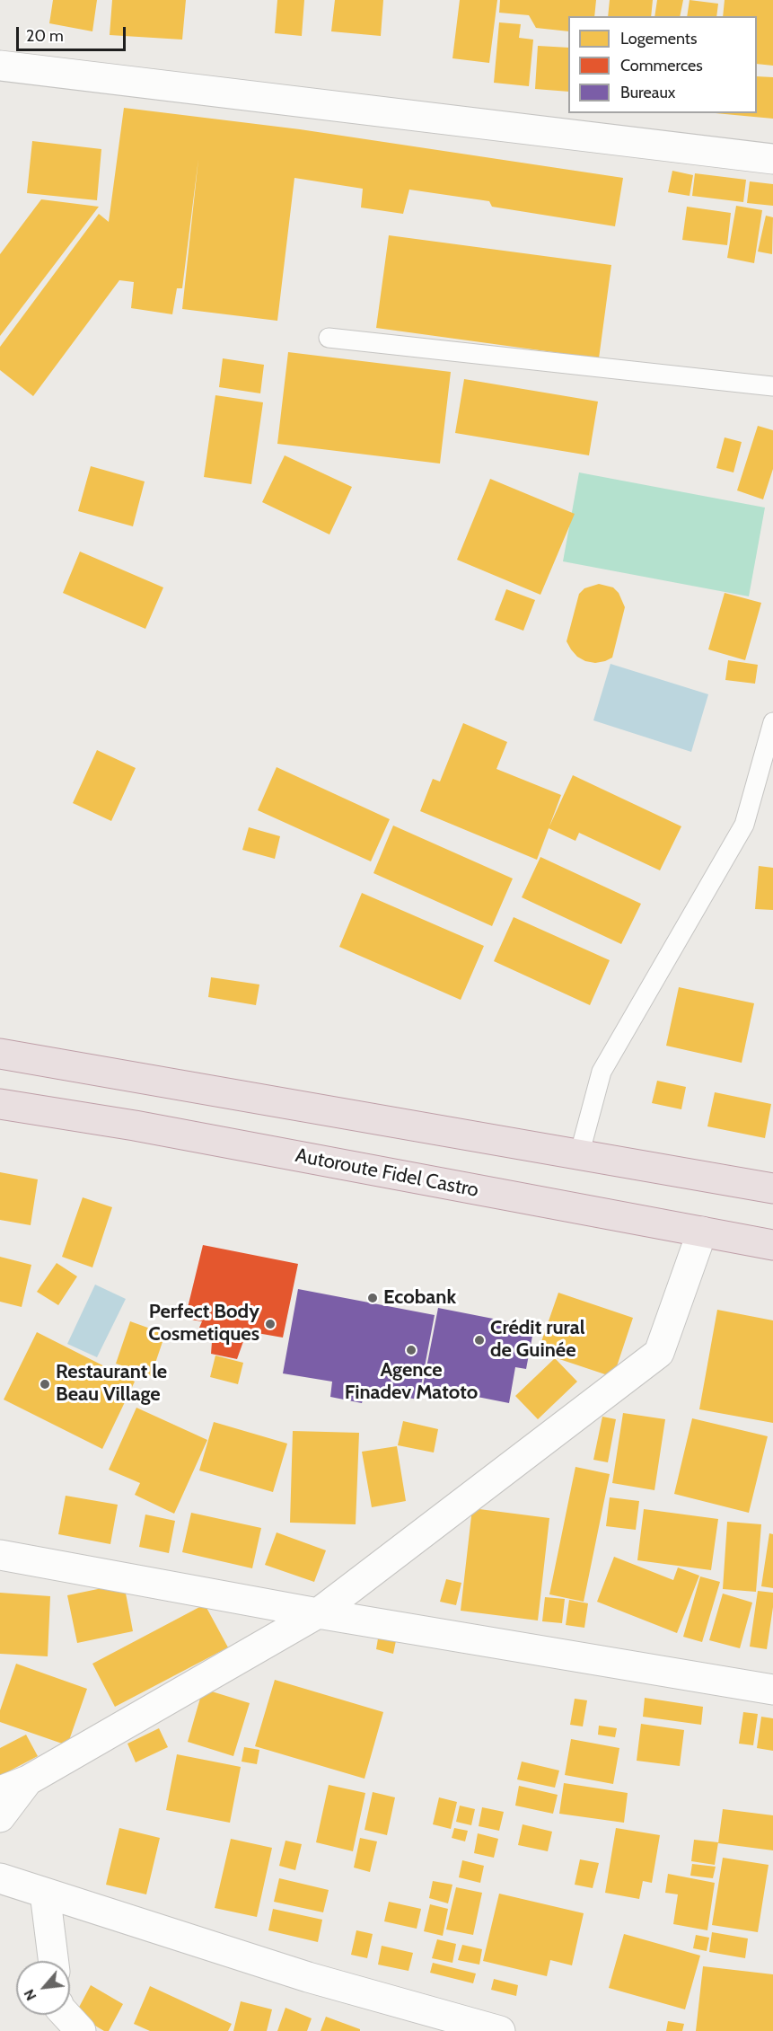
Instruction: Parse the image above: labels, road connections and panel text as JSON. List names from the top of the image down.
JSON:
{
  "streets": {
    "highway": ["Autoroute Fidel Castro"]
  },
  "places": [
    "Ecobank",
    "Perfect Body Cosmetiques",
    "Crédit rural de Guinée",
    "Agence Finadev Matoto",
    "Restaurant le Beau Village"
  ],
  "legend": ["Logements", "Commerces", "Bureaux"],
  "scale_bar": "20 m",
  "north": "bottom left"
}
